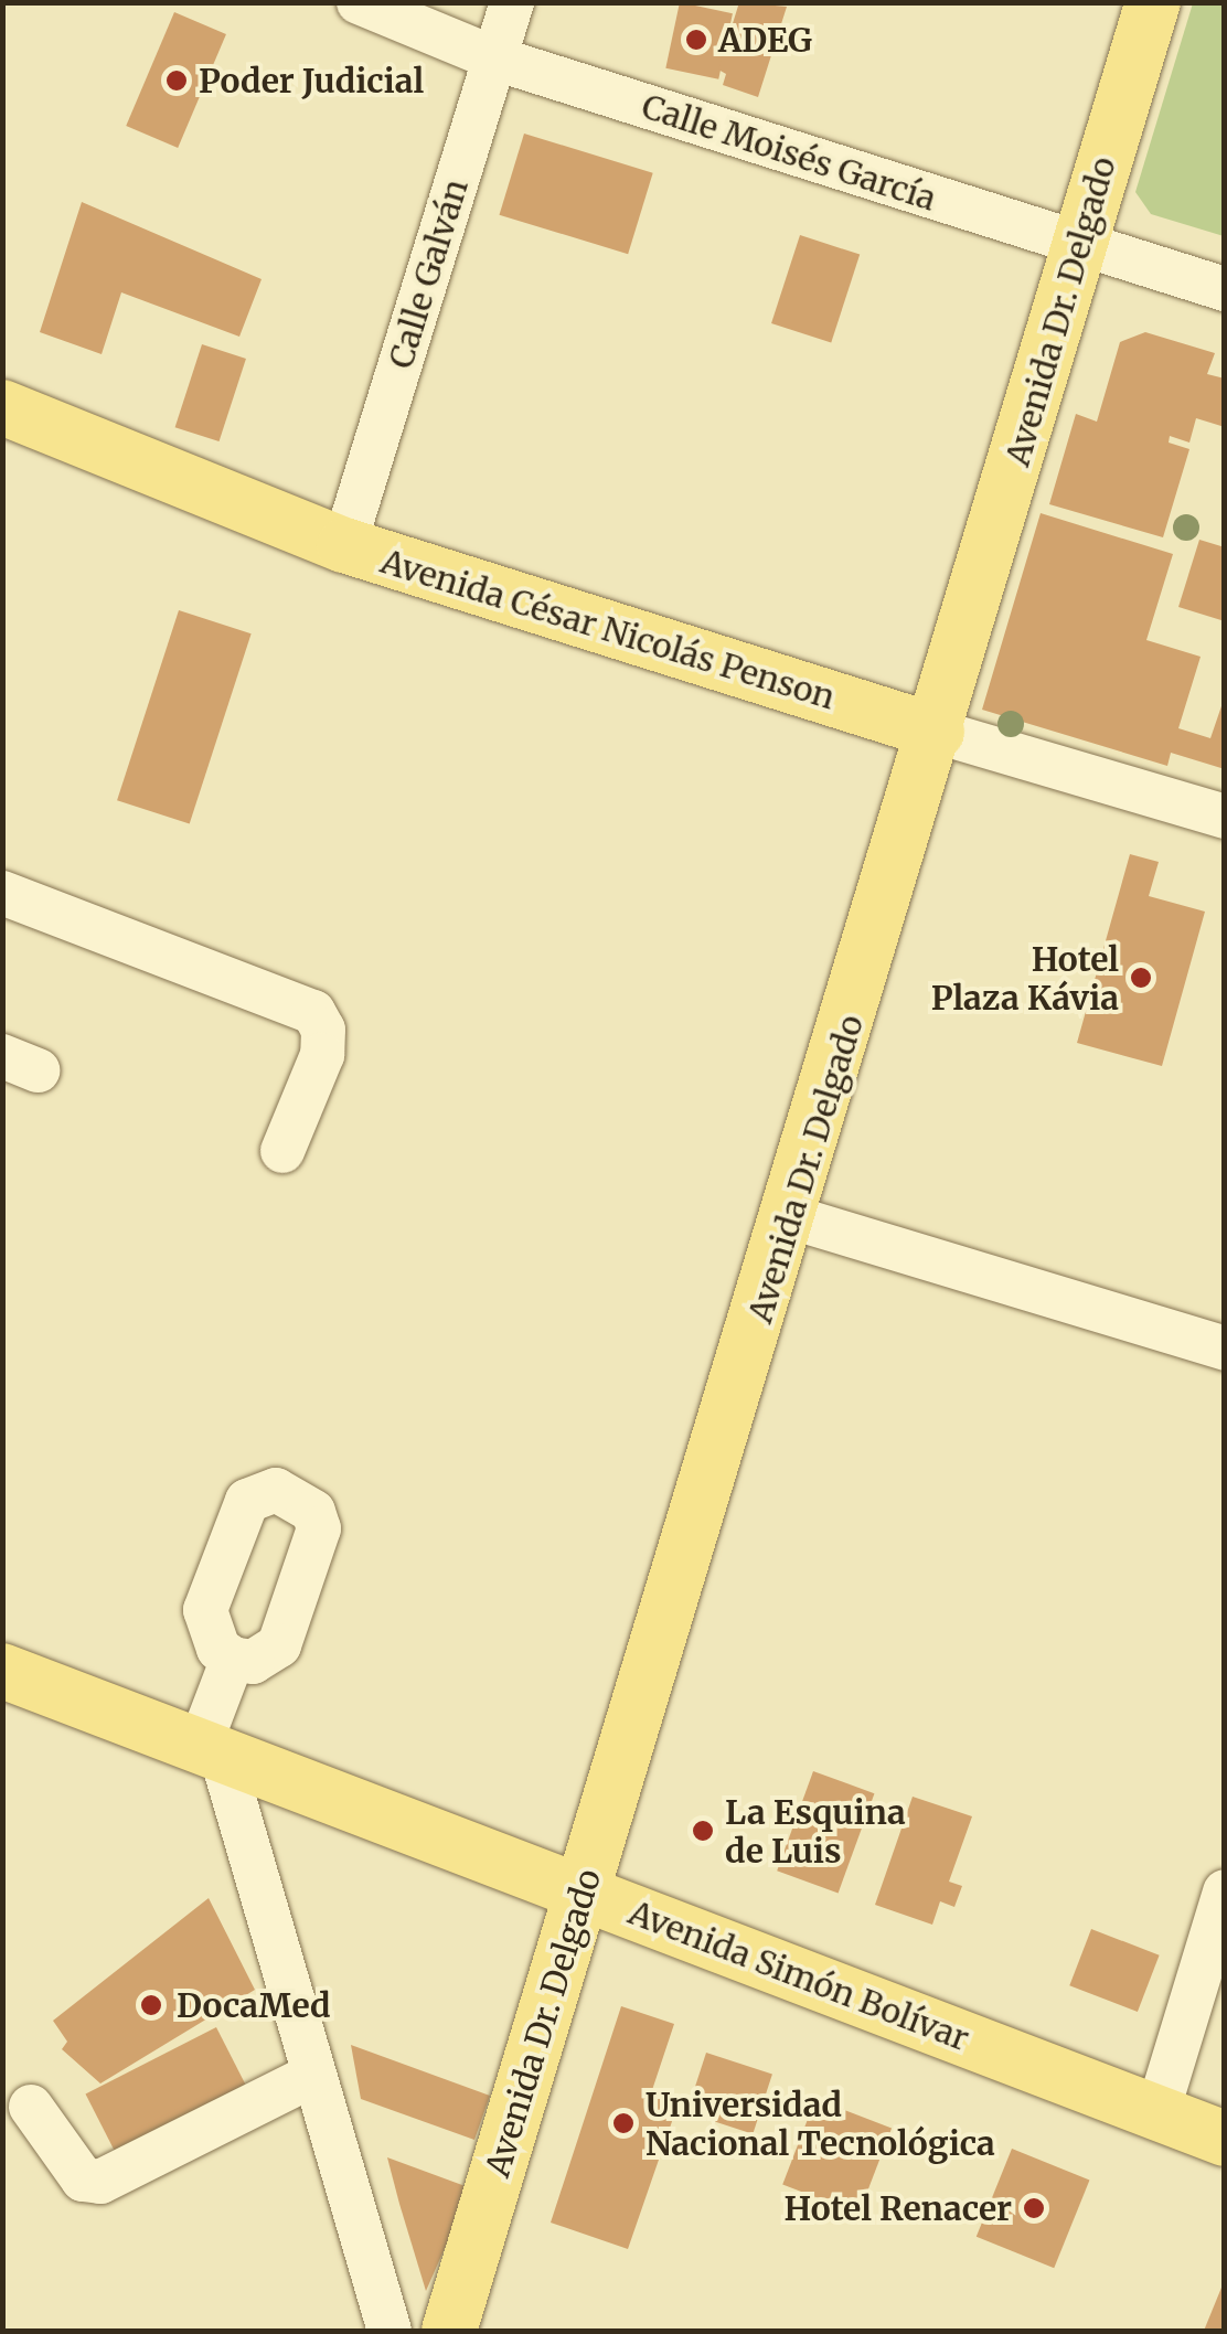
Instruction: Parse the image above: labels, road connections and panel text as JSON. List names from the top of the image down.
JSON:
{
  "streets": {
    "main road": ["Avenida Dr. Delgado", "Avenida César Nicolás Penson", "Avenida Simón Bolívar"],
    "street": ["Calle Moisés García", "Calle Galván"]
  },
  "crossings": [
    ["Calle Moisés García", "Calle Galván"],
    ["Calle Moisés García", "Avenida Dr. Delgado"],
    ["Calle Galván", "Avenida César Nicolás Penson"],
    ["Avenida Dr. Delgado", "Avenida César Nicolás Penson"],
    ["Avenida Dr. Delgado", "Avenida Simón Bolívar"]
  ],
  "places": [
    "ADEG",
    "Poder Judicial",
    "Hotel Plaza Kávia",
    "La Esquina de Luis",
    "DocaMed",
    "Universidad Nacional Tecnológica",
    "Hotel Renacer"
  ]
}
